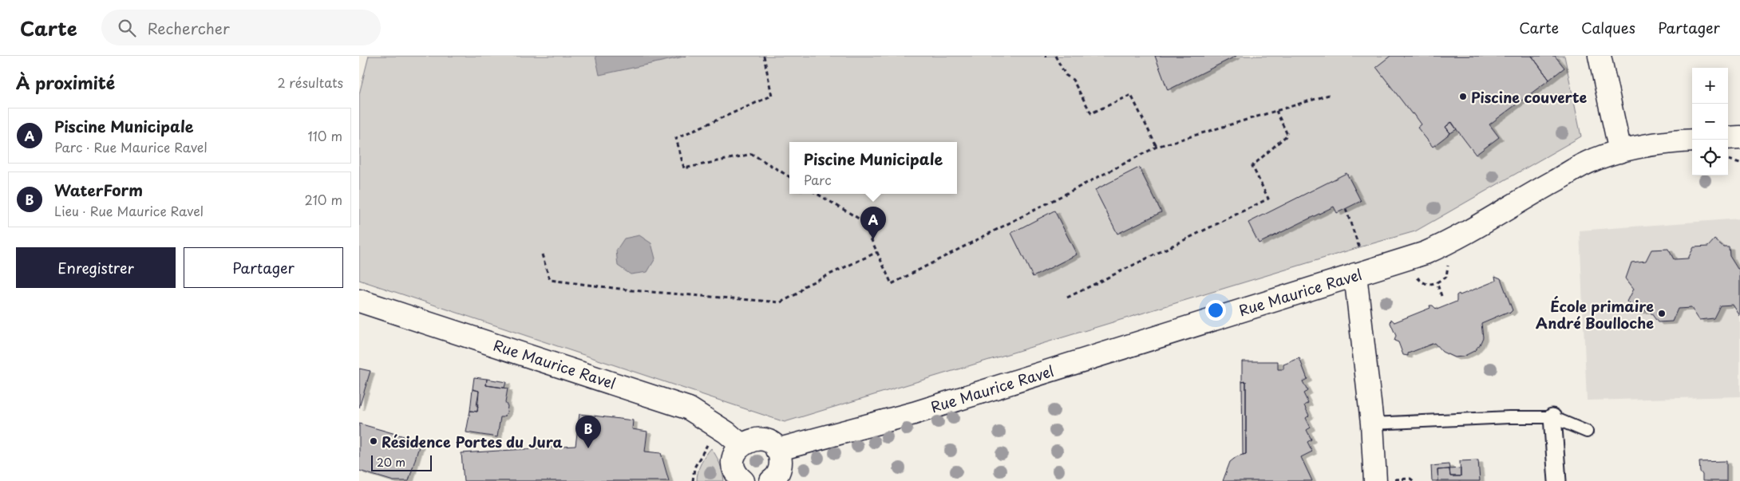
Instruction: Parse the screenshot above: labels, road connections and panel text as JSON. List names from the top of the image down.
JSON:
{
  "streets": {
    "street": ["Rue Maurice Ravel"]
  },
  "places": ["Piscine couverte", "École primaire André Boulloche", "Résidence Portes du Jura"],
  "scale_bar": "20 m",
  "page": {
    "header": "Carte",
    "search": "Rechercher",
    "nav": ["Carte", "Calques", "Partager"],
    "heading": ["À proximité", "2 résultats"],
    "map_buttons": ["+", "−"],
    "list": [
      {
        "mark": "A",
        "name": "Piscine Municipale",
        "note": "Parc · Rue Maurice Ravel",
        "value": "110 m"
      },
      {
        "mark": "B",
        "name": "WaterForm",
        "note": "Lieu · Rue Maurice Ravel",
        "value": "210 m"
      }
    ],
    "popup": ["Piscine Municipale", "Parc"],
    "pins": ["A", "B"],
    "buttons": ["Enregistrer", "Partager"],
    "scale": "20 m"
  }
}
